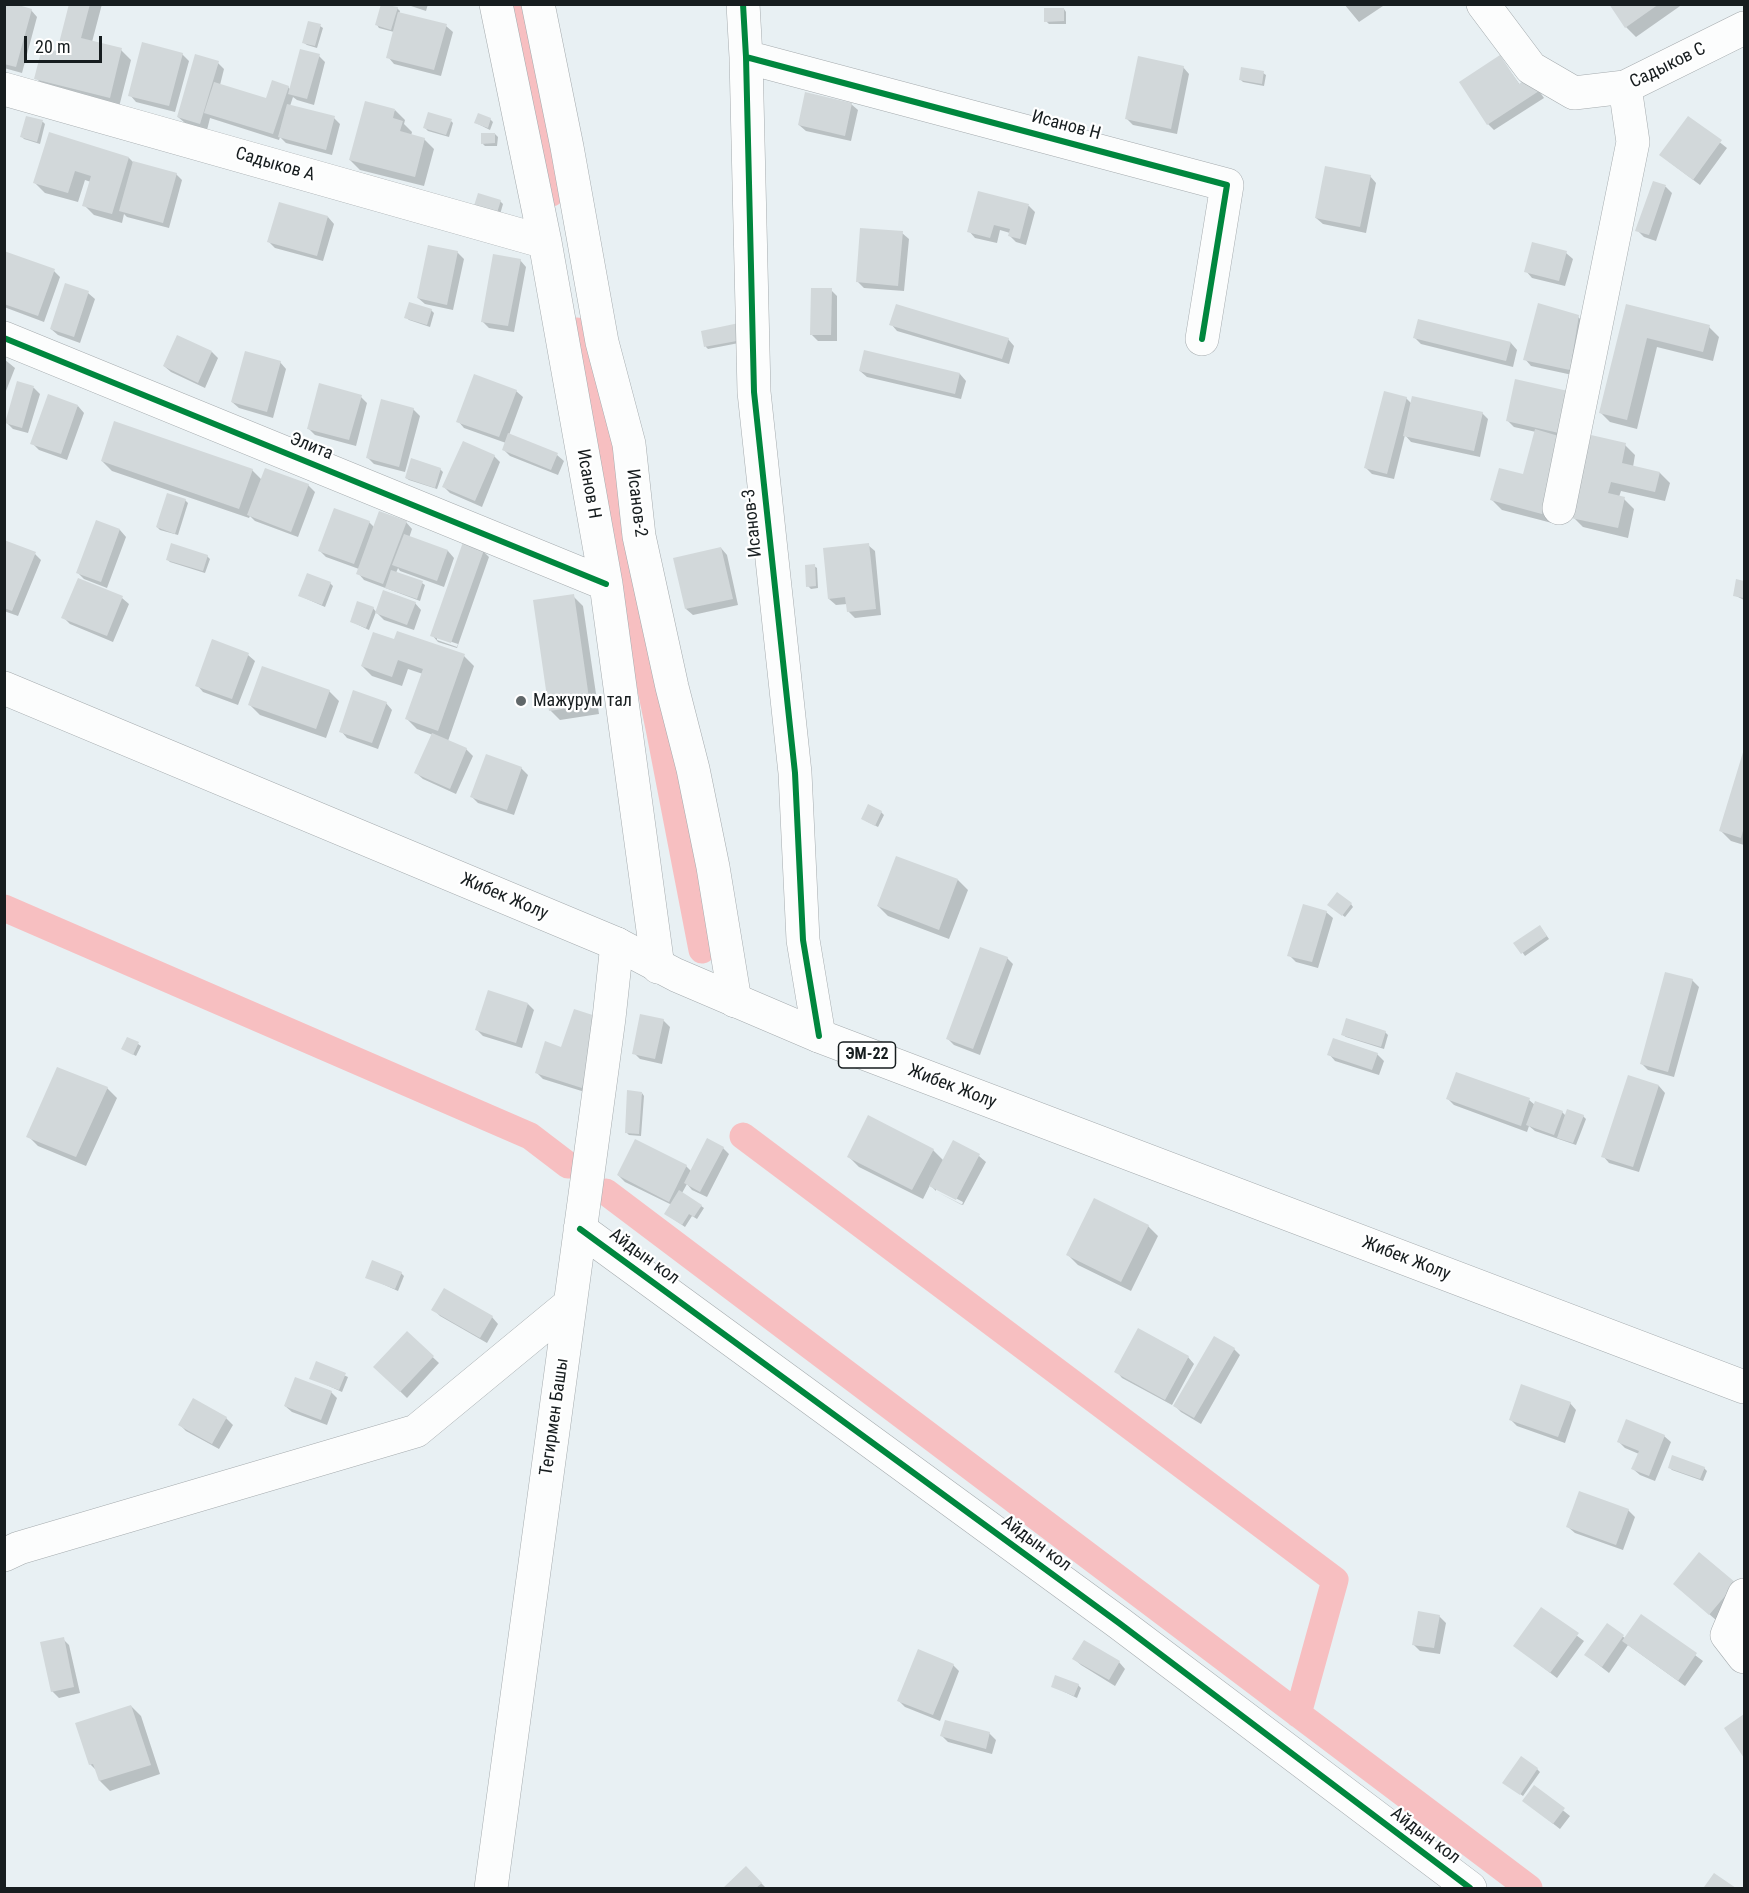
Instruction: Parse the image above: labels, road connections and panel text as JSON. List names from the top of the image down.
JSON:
{
  "streets": {
    "street": [
      "Садыков С",
      "Исанов Н",
      "Садыков А",
      "Элита",
      "Исанов-2",
      "Исанов-3",
      "Жибек Жолу",
      "ЭМ-22",
      "Айдын кол",
      "Тегирмен Башы"
    ]
  },
  "crossings": [
    ["Исанов Н", "Садыков А"],
    ["Исанов Н", "Элита"],
    ["Исанов Н", "Исанов-3"],
    ["Исанов Н", "Жибек Жолу"],
    ["Исанов-2", "Жибек Жолу"],
    ["Исанов-3", "Жибек Жолу"],
    ["Жибек Жолу", "Тегирмен Башы"],
    ["Айдын кол", "Тегирмен Башы"]
  ],
  "places": ["Мажурум тал"],
  "scale_bar": "20 m"
}
